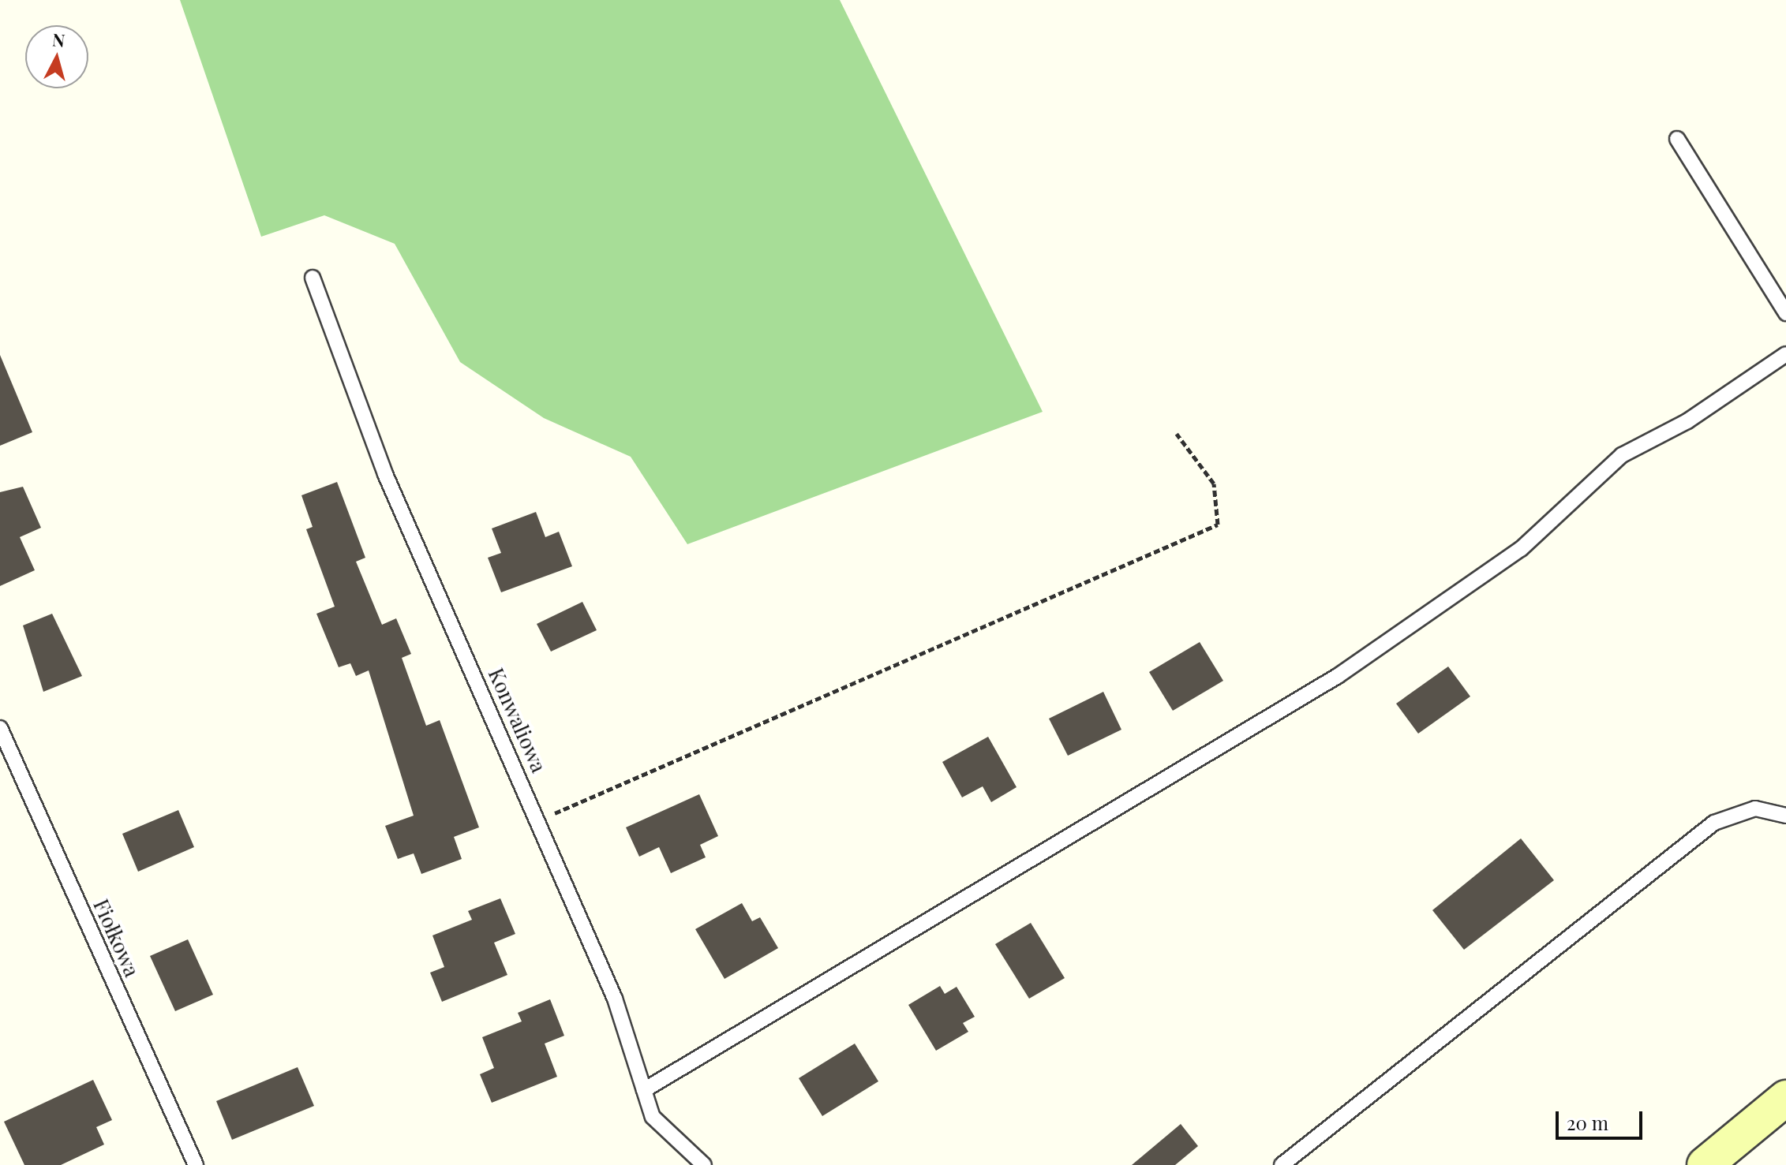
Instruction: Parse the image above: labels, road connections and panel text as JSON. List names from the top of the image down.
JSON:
{
  "streets": {
    "lane": ["Konwaliowa", "Fiołkowa"]
  },
  "scale_bar": "20 m",
  "north": "top"
}
